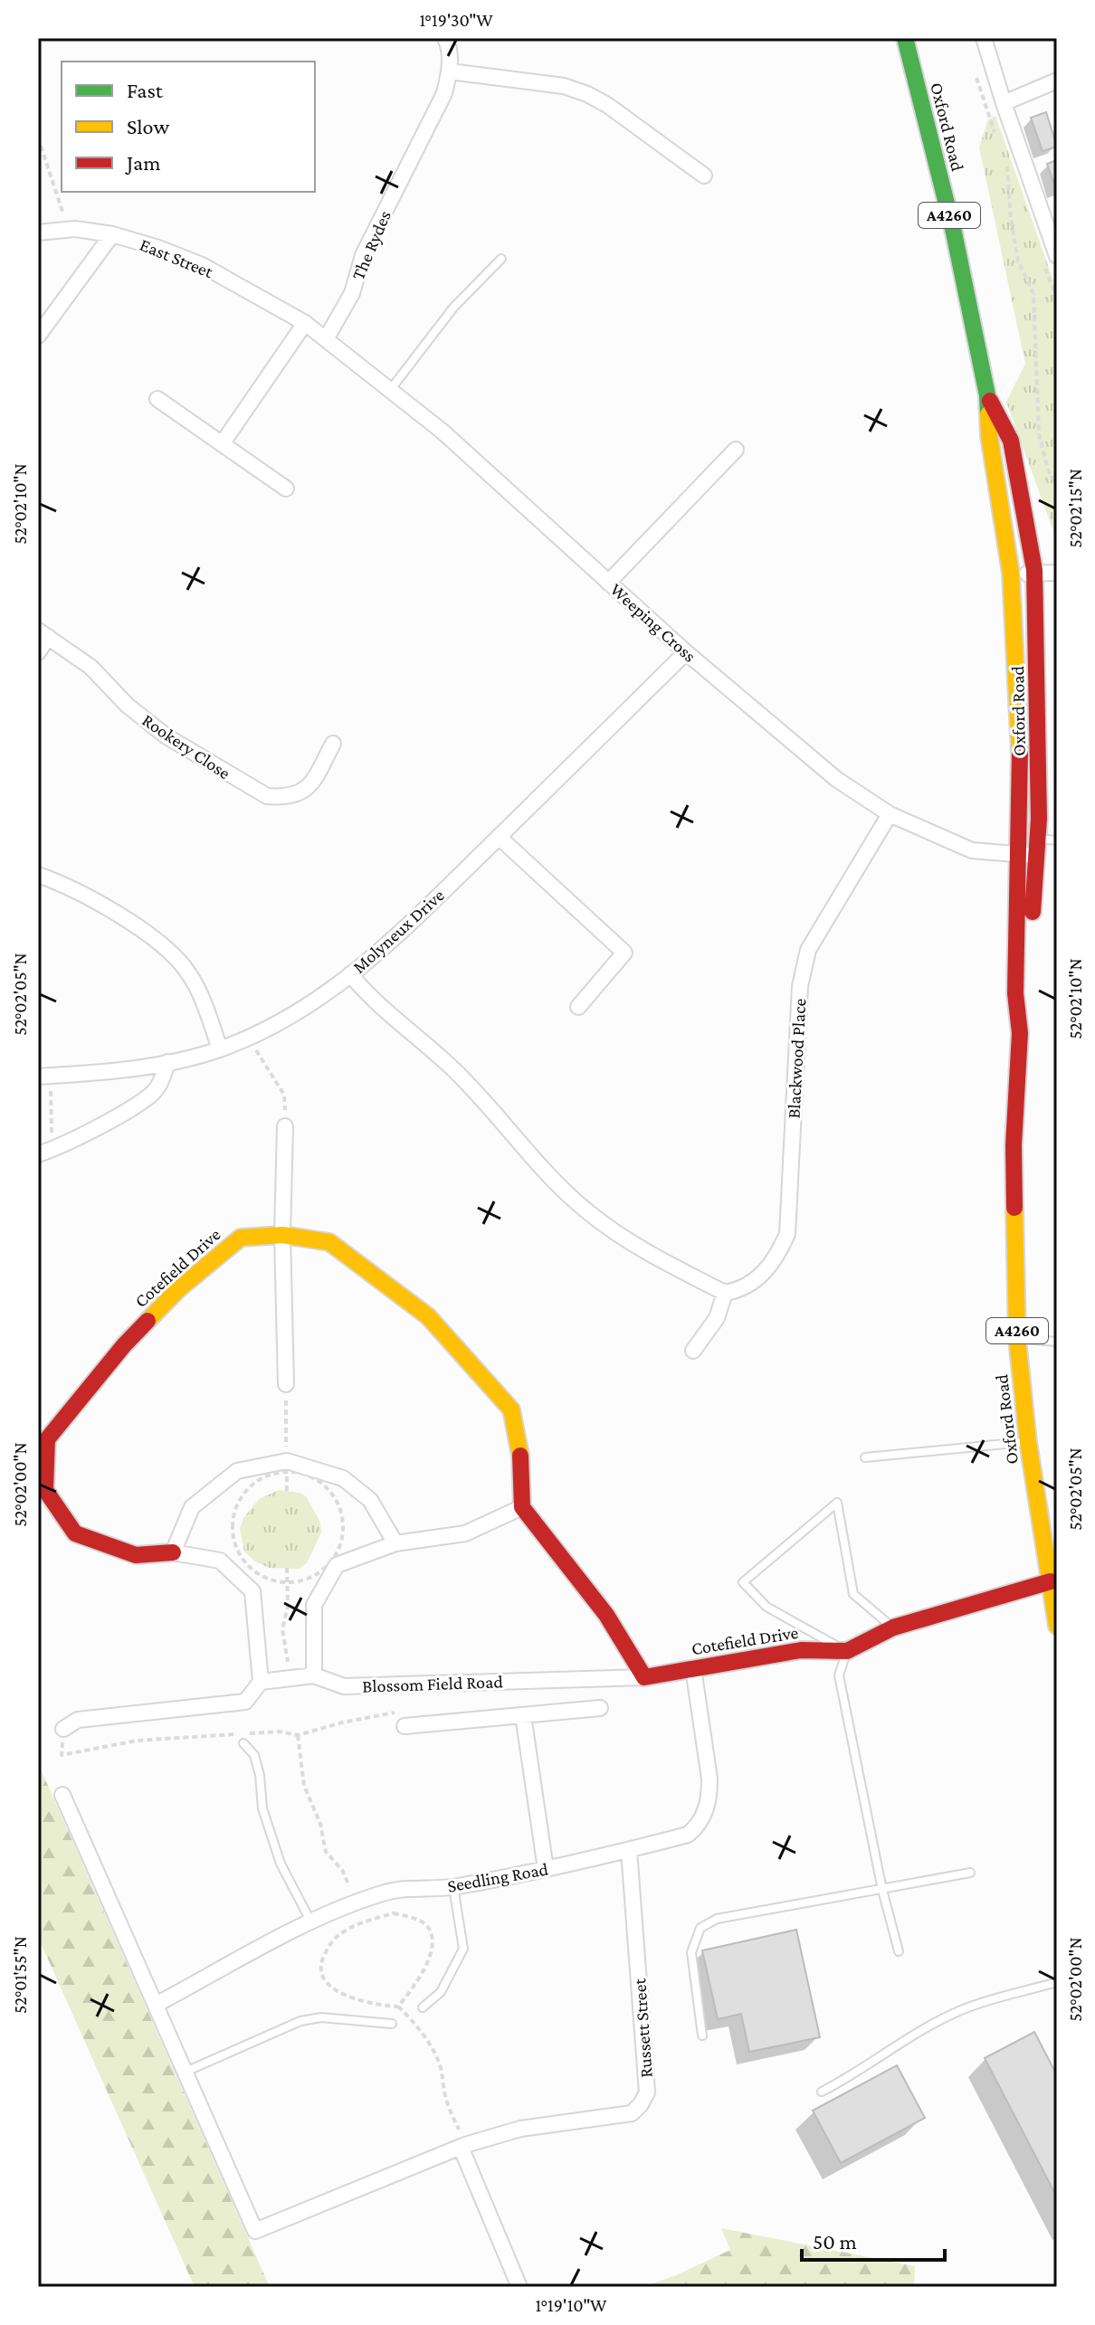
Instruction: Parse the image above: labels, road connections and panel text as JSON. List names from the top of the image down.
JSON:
{
  "streets": {
    "main road": ["Oxford Road", "A4260", "Cotefield Drive"],
    "street": [
      "The Rydes",
      "East Street",
      "Weeping Cross",
      "Rookery Close",
      "Molyneux Drive",
      "Blackwood Place",
      "Blossom Field Road",
      "Seedling Road",
      "Russett Street"
    ]
  },
  "crossings": [
    ["Oxford Road", "Weeping Cross"],
    ["Oxford Road", "Cotefield Drive"],
    ["The Rydes", "Weeping Cross"],
    ["East Street", "Weeping Cross"],
    ["Weeping Cross", "Molyneux Drive"],
    ["Weeping Cross", "Blackwood Place"],
    ["Cotefield Drive", "Blossom Field Road"],
    ["Cotefield Drive", "Seedling Road"],
    ["Seedling Road", "Russett Street"]
  ],
  "legend": ["Fast", "Slow", "Jam"],
  "scale_bar": "50 m",
  "coordinates": [
    "1°19'30\"W",
    "52°02'10\"N",
    "52°02'15\"N",
    "52°02'05\"N",
    "52°02'00\"N",
    "52°01'55\"N",
    "1°19'10\"W"
  ]
}
